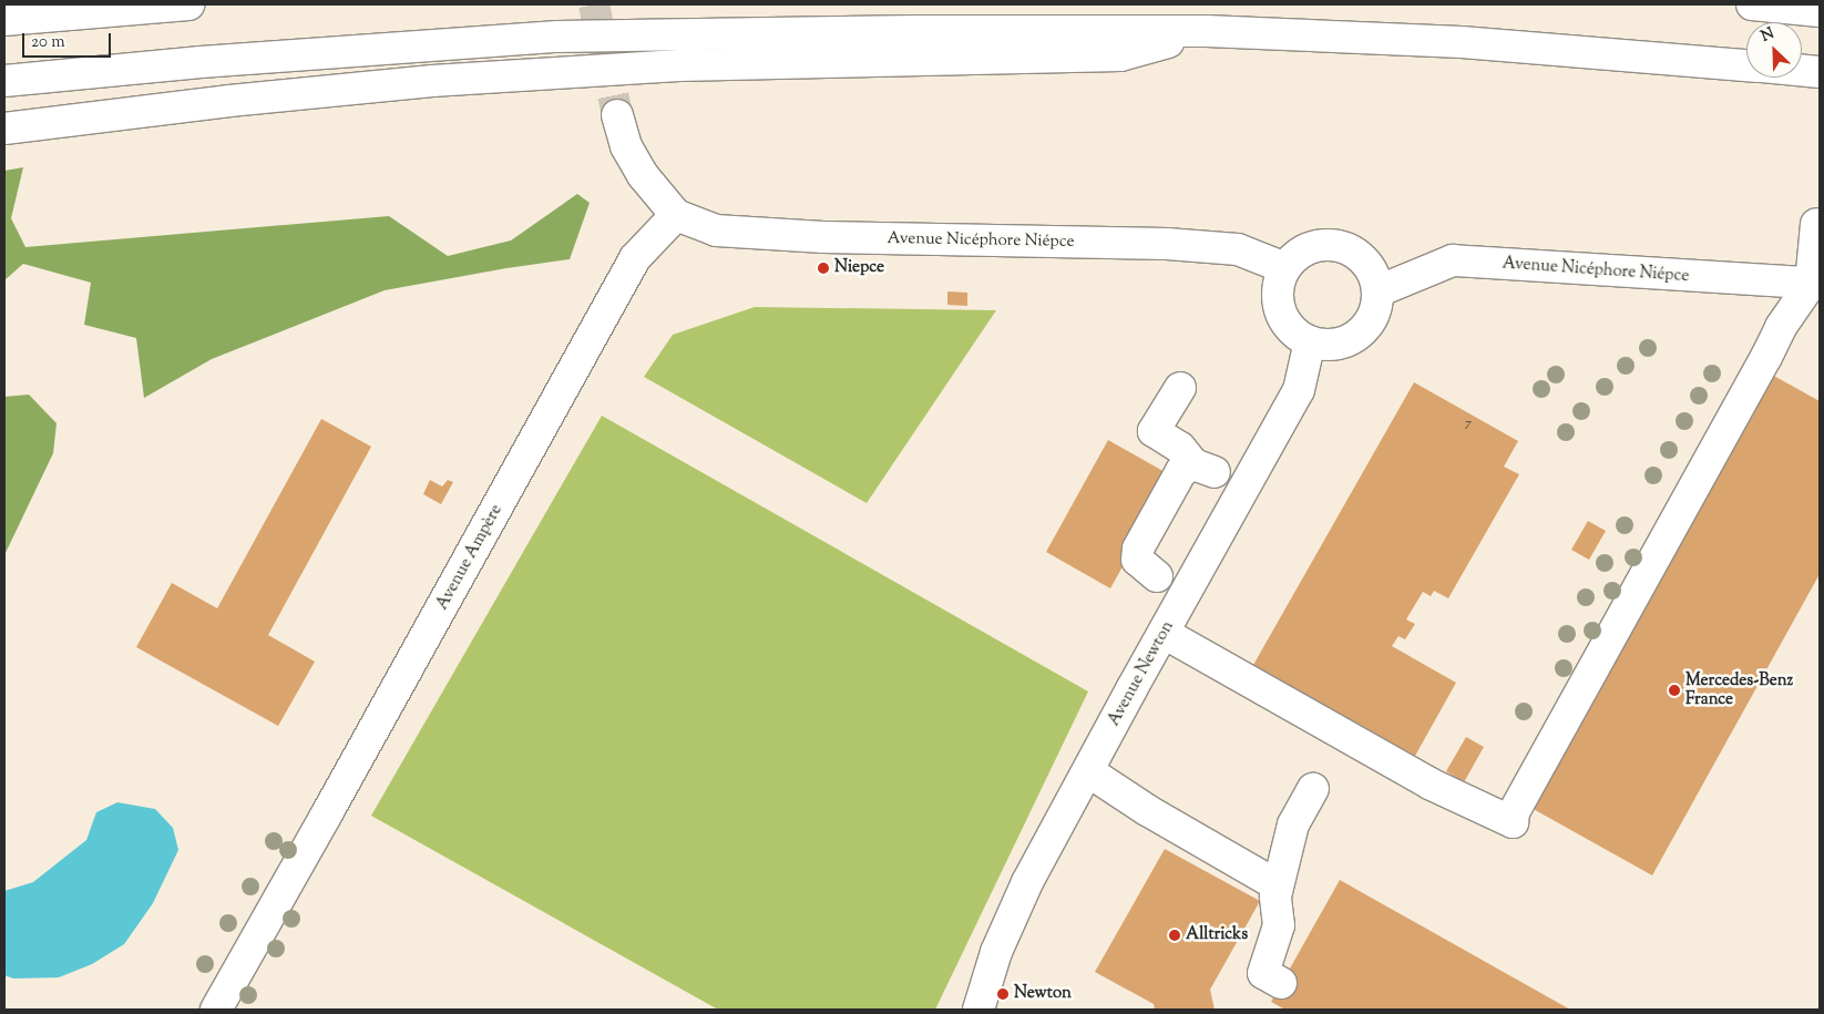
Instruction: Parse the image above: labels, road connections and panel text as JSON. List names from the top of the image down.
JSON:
{
  "streets": {
    "main road": ["Avenue Nicéphore Niépce", "Avenue Ampère", "Avenue Newton"]
  },
  "crossings": [
    ["Avenue Nicéphore Niépce", "Avenue Ampère"],
    ["Avenue Nicéphore Niépce", "Avenue Newton"]
  ],
  "places": [
    "Niepce",
    "Mercedes-Benz France",
    "Alltricks",
    "Newton"
  ],
  "house_numbers": ["7"],
  "scale_bar": "20 m",
  "north": "top left"
}
